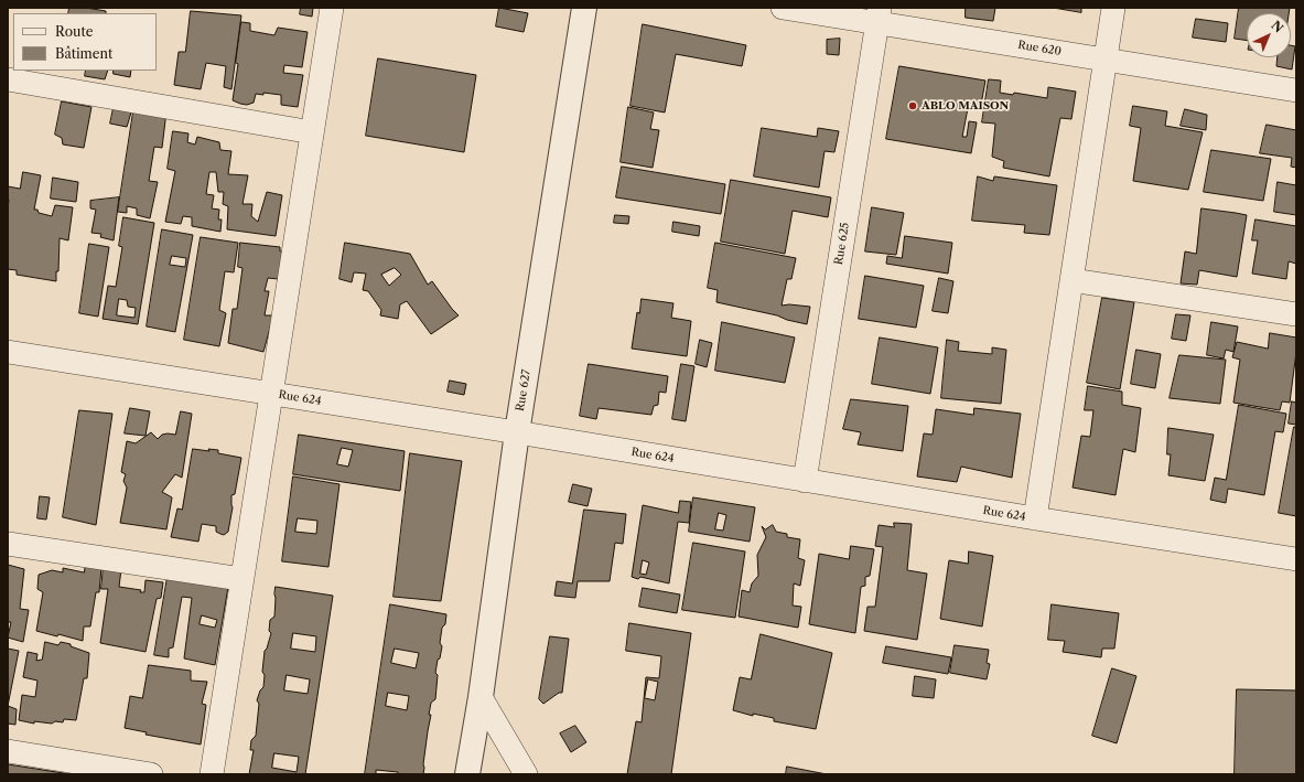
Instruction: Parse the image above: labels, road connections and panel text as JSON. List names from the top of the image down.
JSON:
{
  "streets": {
    "street": [
      "Rue 620",
      "Rue 625",
      "Rue 627",
      "Rue 624"
    ]
  },
  "crossings": [
    ["Rue 620", "Rue 625"],
    ["Rue 625", "Rue 624"],
    ["Rue 627", "Rue 624"]
  ],
  "places": ["ABLO MAISON"],
  "legend": ["Route", "Bâtiment"],
  "north": "top right"
}
